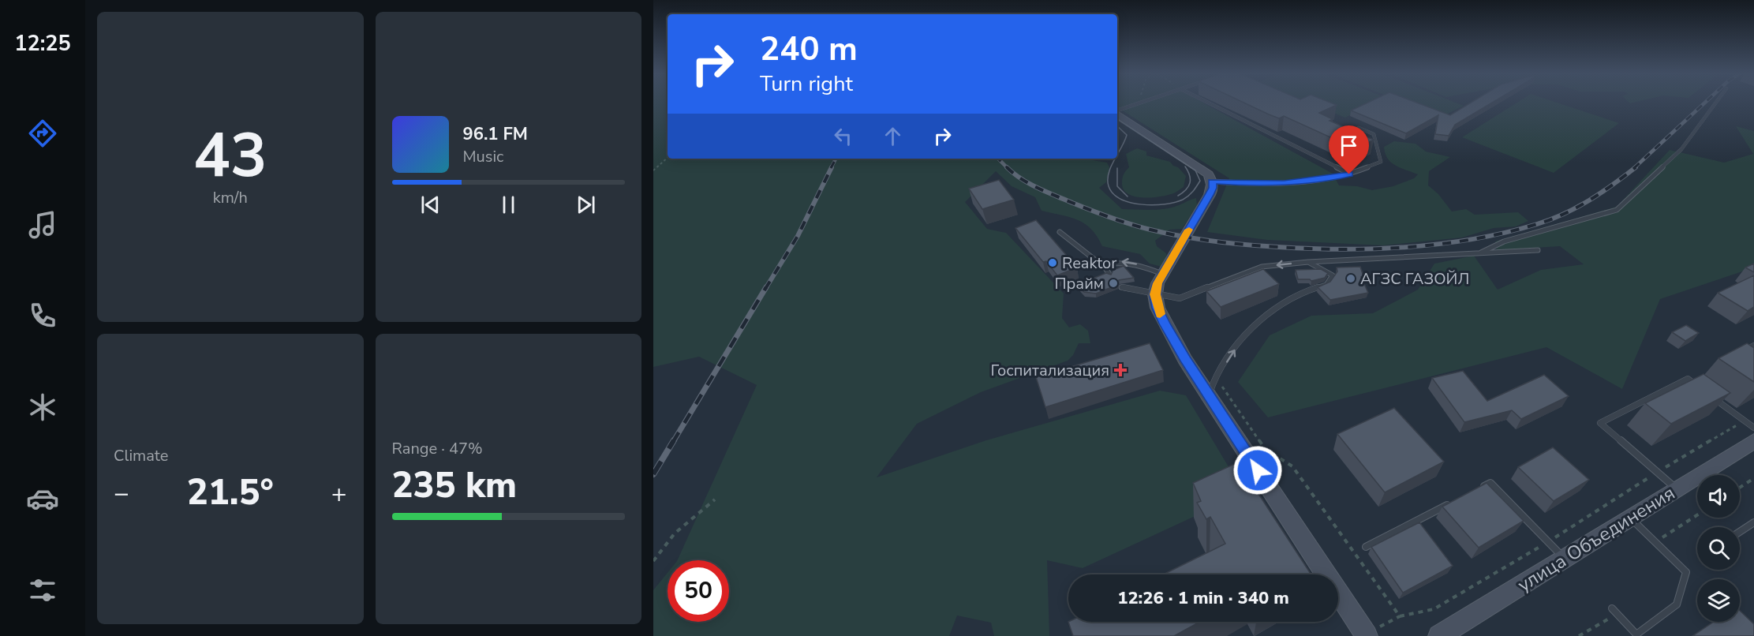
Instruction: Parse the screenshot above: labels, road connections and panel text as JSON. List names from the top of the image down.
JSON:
{
  "streets": {
    "main road": ["улица Объединения"]
  },
  "places": {
    "other": ["Reaktor", "АГЗС ГАЗОЙЛ", "Прайм"],
    "health": ["Госпитализация"]
  },
  "page": {
    "tabs": "12:25",
    "tile": [
      ["43", "km/h"],
      "Climate",
      ["Range · 47%", "235 km"]
    ],
    "turn": ["240 m", "Turn right"],
    "song": ["96.1 FM", "Music"],
    "heat": ["−", "21.5°", "+"],
    "limit": "50",
    "trip": "12:26 · 1 min · 340 m"
  }
}
